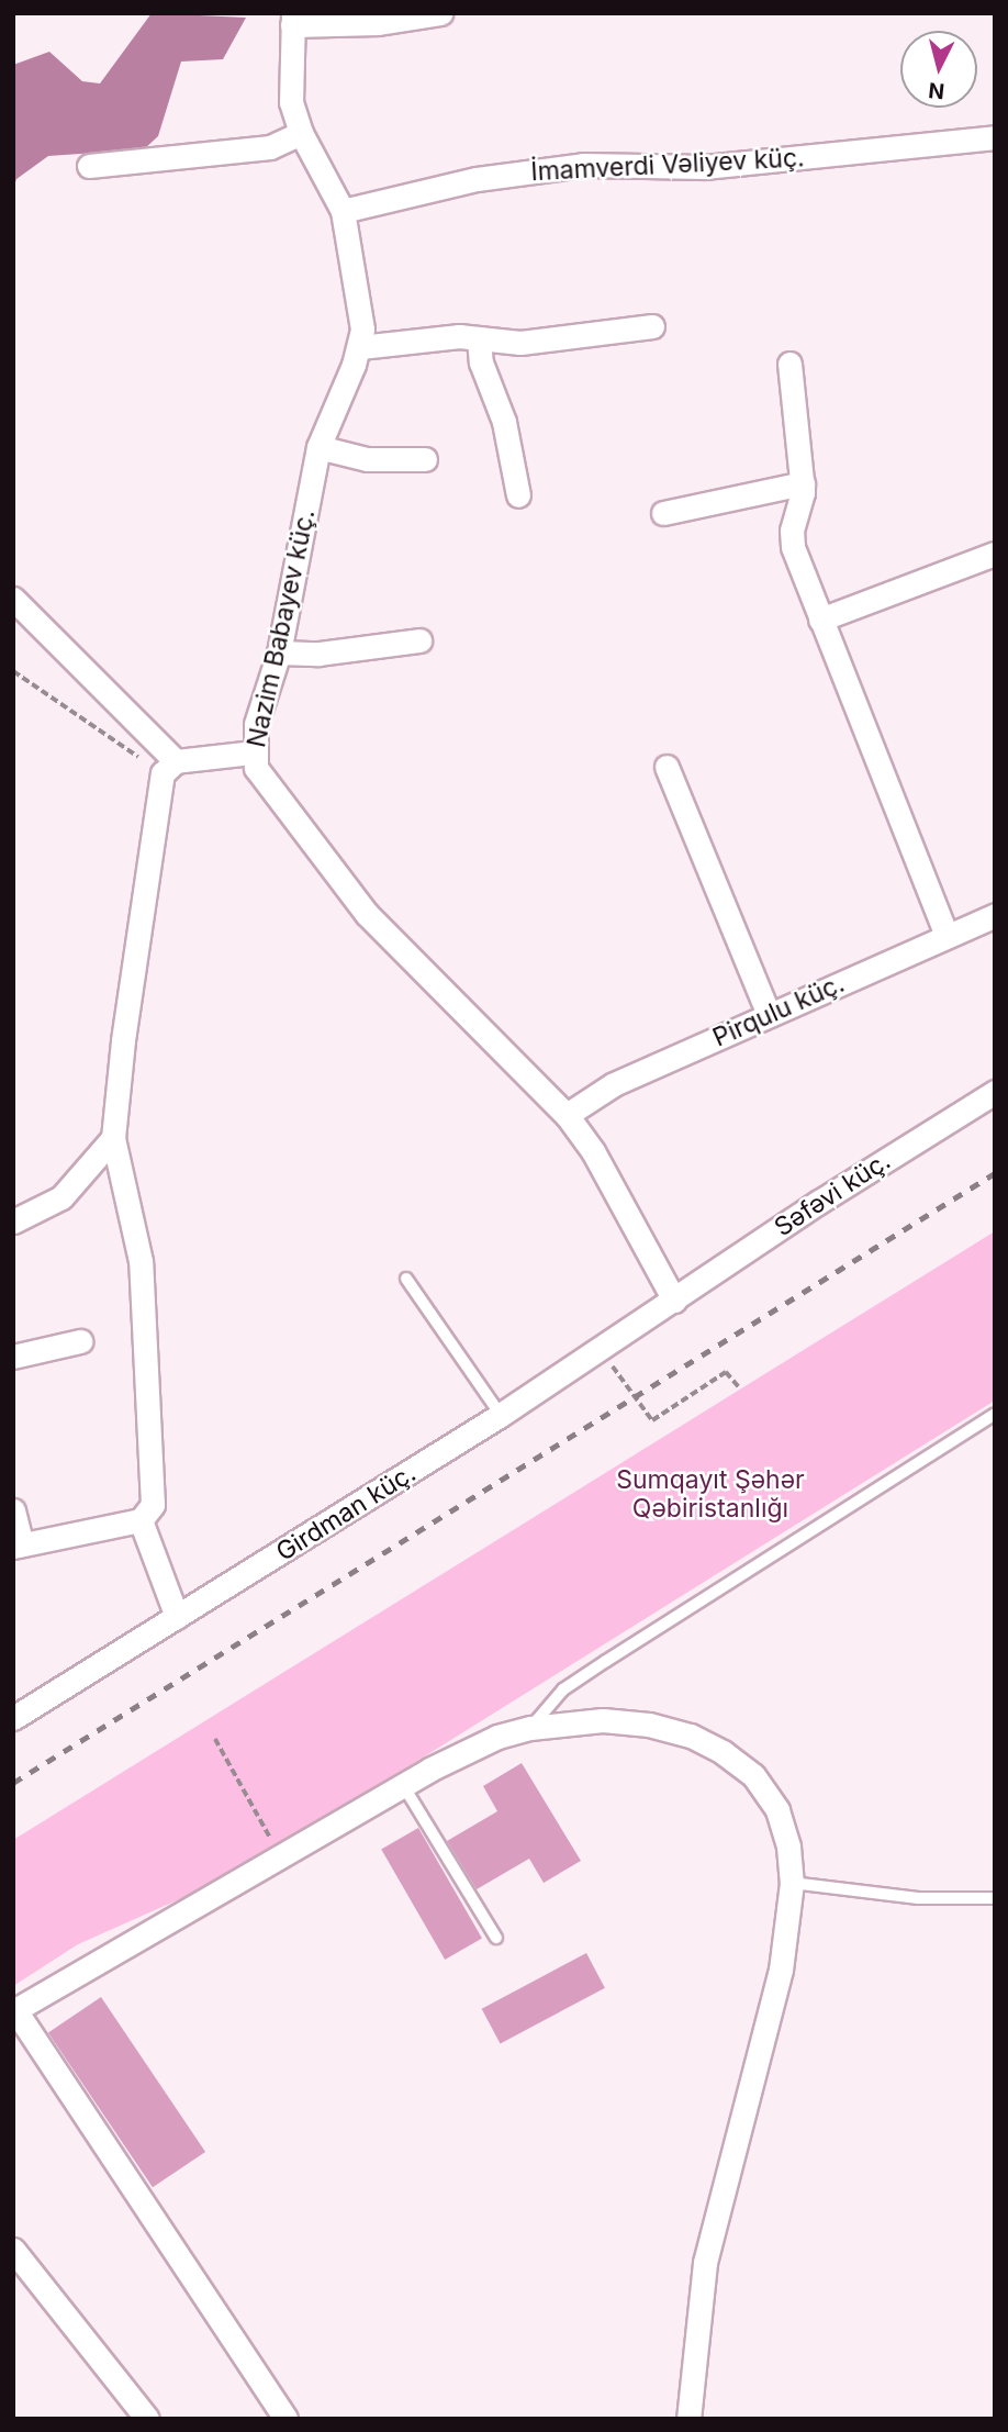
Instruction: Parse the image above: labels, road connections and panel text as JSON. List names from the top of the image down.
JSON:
{
  "streets": {
    "street": [
      "İmamverdi Vəliyev küç.",
      "Nazim Babayev küç.",
      "Pirqulu küç.",
      "Səfəvi küç.",
      "Girdman küç."
    ]
  },
  "crossings": [
    ["İmamverdi Vəliyev küç.", "Nazim Babayev küç."],
    ["Nazim Babayev küç.", "Pirqulu küç."],
    ["Nazim Babayev küç.", "Səfəvi küç."],
    ["Nazim Babayev küç.", "Girdman küç."],
    ["Səfəvi küç.", "Girdman küç."]
  ],
  "parks": ["Sumqayıt Şəhər Qəbiristanlığı"],
  "north": "bottom"
}
